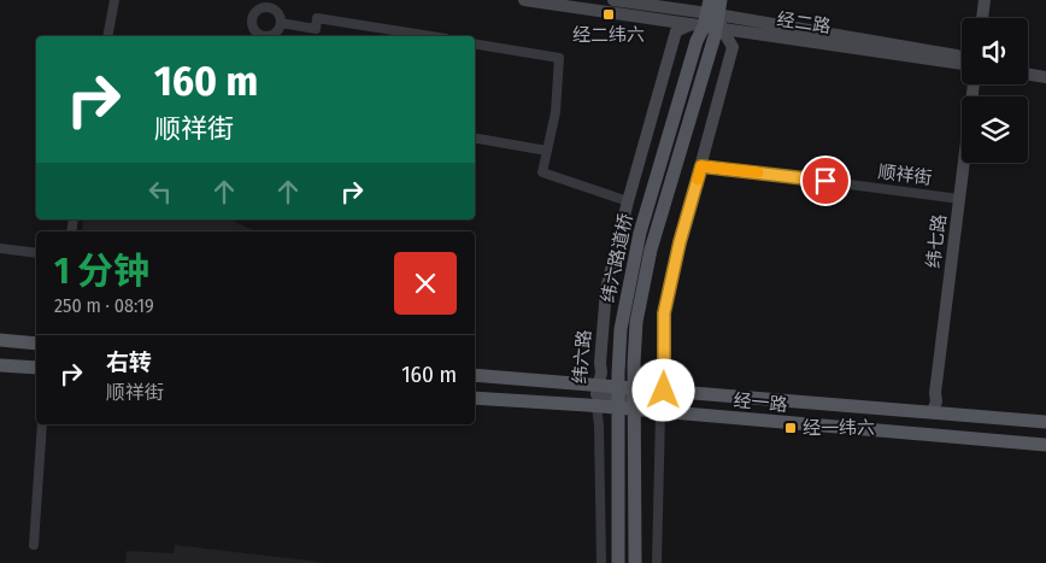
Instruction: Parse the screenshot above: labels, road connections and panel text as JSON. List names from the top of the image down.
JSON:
{
  "streets": {
    "main road": ["纬六路道桥", "经一路"],
    "street": [
      "经二路",
      "顺祥街",
      "纬七路",
      "纬六路"
    ]
  },
  "crossings": [
    ["经二路", "纬六路道桥"],
    ["经二路", "纬六路"],
    ["顺祥街", "纬七路"],
    ["纬七路", "经一路"],
    ["纬六路道桥", "纬六路"],
    ["纬六路", "经一路"]
  ],
  "places": {
    "transit": ["经二纬六", "经一纬六"]
  },
  "page": {
    "turn": ["160 m", "顺祥街"],
    "heading": ["1 分钟", "250 m · 08:19"],
    "list": [
      {
        "name": "右转",
        "note": "顺祥街",
        "value": "160 m"
      }
    ]
  }
}
